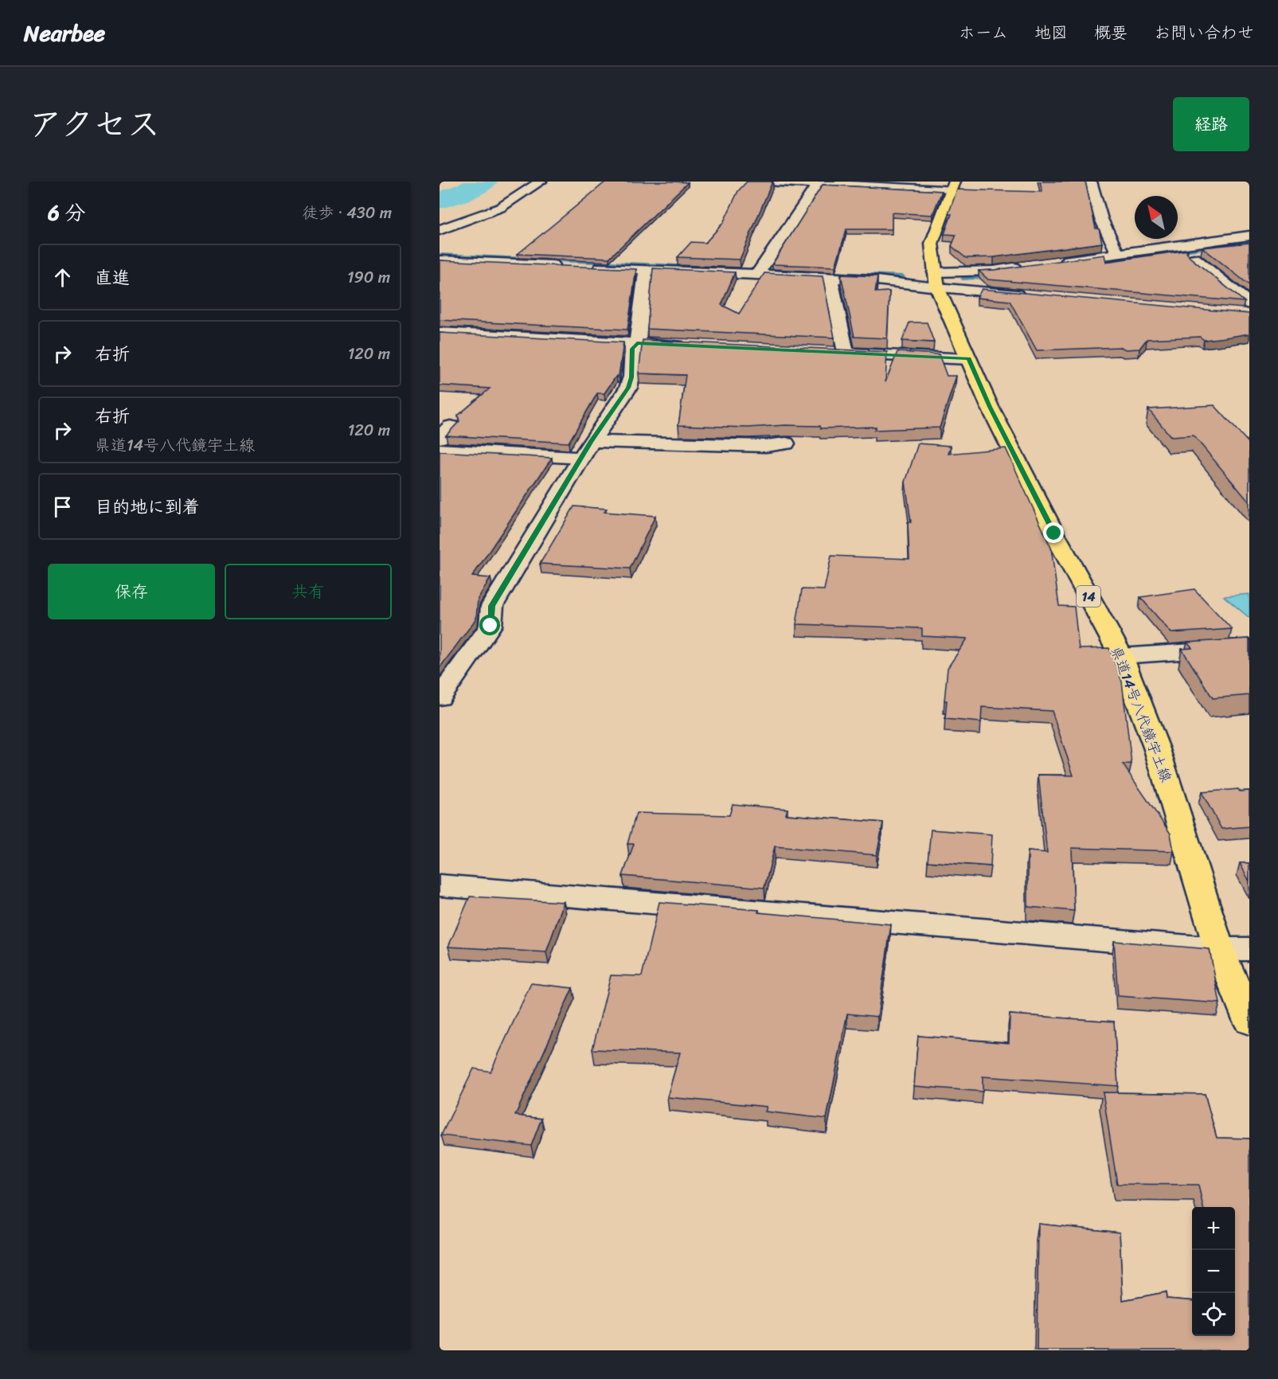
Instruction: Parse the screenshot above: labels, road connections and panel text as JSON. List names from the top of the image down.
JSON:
{
  "streets": {
    "main road": ["14", "県道14号八代鏡宇土線"]
  },
  "north": "top left",
  "page": {
    "header": "Nearbee",
    "nav": [
      "ホーム",
      "地図",
      "概要",
      "お問い合わせ"
    ],
    "title": "アクセス",
    "buttons": [
      "経路",
      ["保存", "共有"]
    ],
    "heading": ["6 分", "徒歩 · 430 m"],
    "list": [
      ["直進", "190 m"],
      ["右折", "120 m"],
      ["右折", "県道14号八代鏡宇土線", "120 m"],
      "目的地に到着"
    ],
    "map_buttons": ["+", "−"]
  }
}
